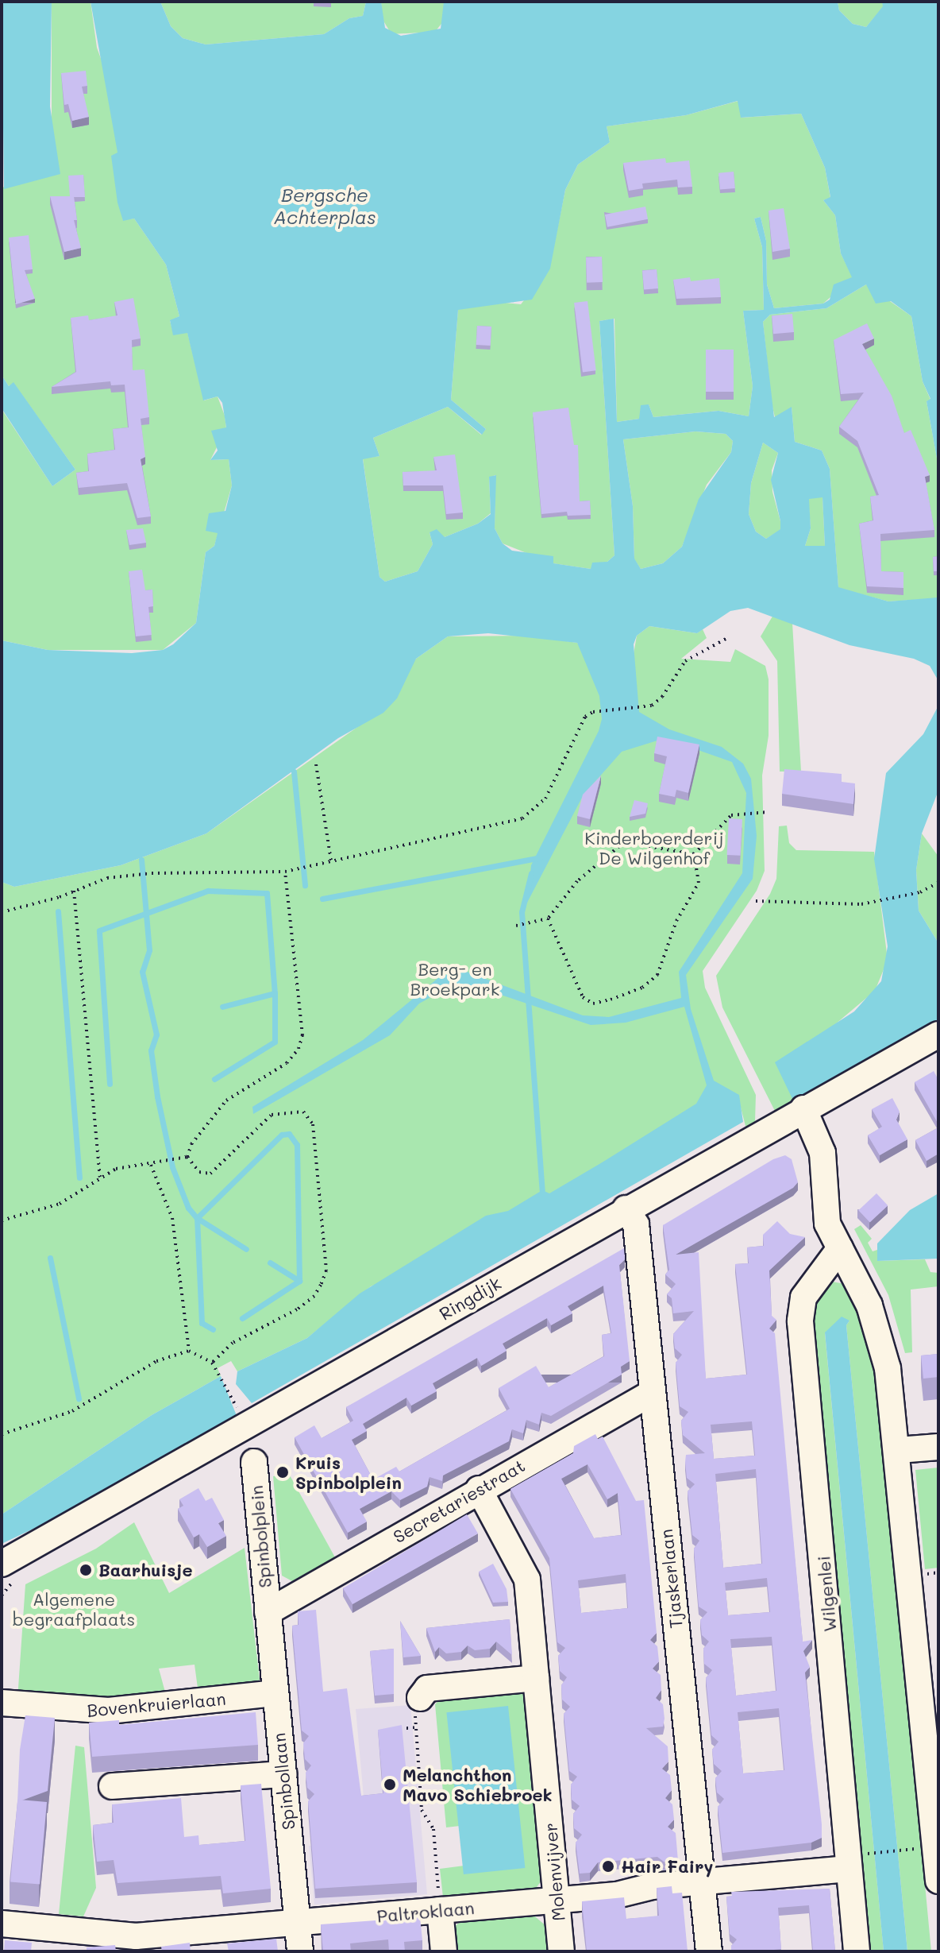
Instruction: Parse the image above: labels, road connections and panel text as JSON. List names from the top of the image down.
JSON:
{
  "streets": {
    "street": [
      "Ringdijk",
      "Secretariestraat",
      "Spinbolplein",
      "Tjaskerlaan",
      "Wilgenlei",
      "Bovenkruierlaan",
      "Spinbollaan",
      "Molenvijver",
      "Paltroklaan"
    ]
  },
  "crossings": [
    ["Ringdijk", "Tjaskerlaan"],
    ["Secretariestraat", "Spinbolplein"],
    ["Secretariestraat", "Tjaskerlaan"],
    ["Secretariestraat", "Spinbollaan"],
    ["Secretariestraat", "Molenvijver"],
    ["Spinbolplein", "Spinbollaan"],
    ["Tjaskerlaan", "Paltroklaan"],
    ["Wilgenlei", "Paltroklaan"],
    ["Bovenkruierlaan", "Spinbollaan"],
    ["Spinbollaan", "Paltroklaan"],
    ["Molenvijver", "Paltroklaan"]
  ],
  "water": ["Bergsche Achterplas"],
  "parks": ["Kinderboerderij De Wilgenhof", "Berg- en Broekpark", "Algemene begraafplaats"],
  "places": [
    "Kruis Spinbolplein",
    "Baarhuisje",
    "Melanchthon Mavo Schiebroek",
    "Hair Fairy"
  ]
}
